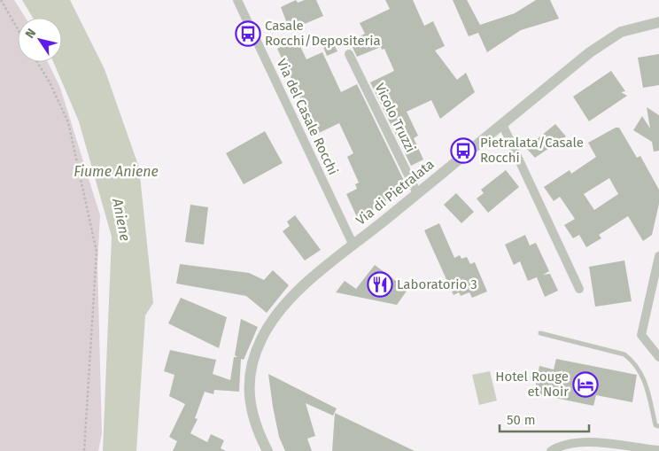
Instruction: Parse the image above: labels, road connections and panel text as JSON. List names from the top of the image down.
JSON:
{
  "streets": {
    "street": ["Via del Casale Rocchi", "Vicolo Truzzi", "Via di Pietralata"]
  },
  "crossings": [
    ["Via del Casale Rocchi", "Via di Pietralata"],
    ["Vicolo Truzzi", "Via di Pietralata"]
  ],
  "water": ["Fiume Aniene", "Aniene"],
  "places": {
    "bus stop": ["Casale Rocchi/Depositeria", "Pietralata/Casale Rocchi"],
    "restaurant": ["Laboratorio 3"],
    "hotel": ["Hotel Rouge et Noir"]
  },
  "scale_bar": "50 m",
  "north": "top left"
}
